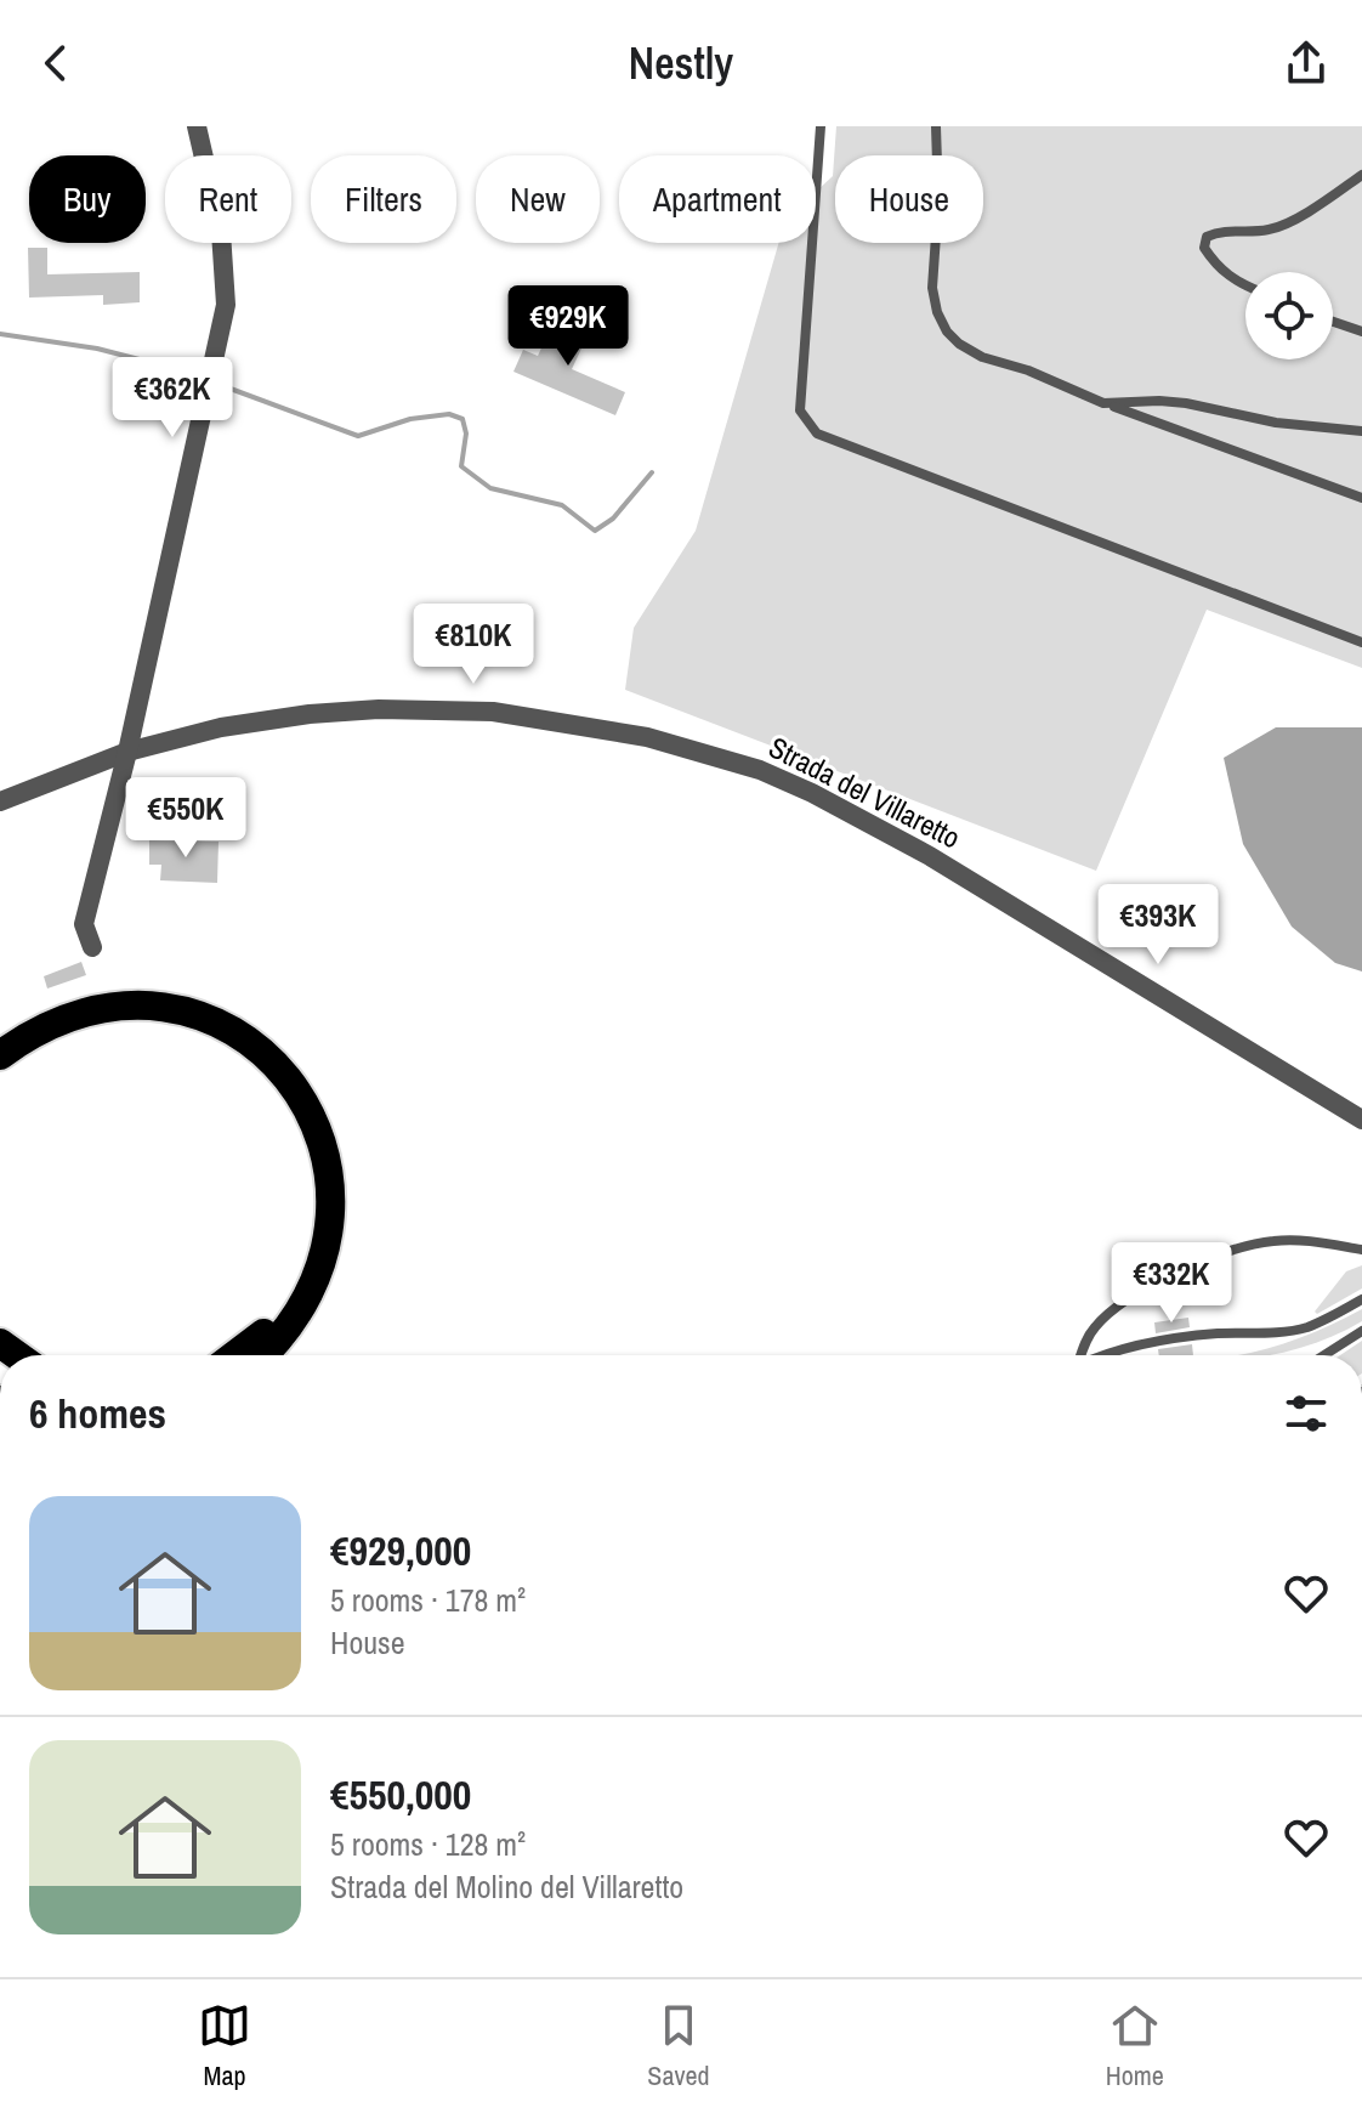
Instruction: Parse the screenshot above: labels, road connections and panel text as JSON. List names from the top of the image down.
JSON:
{
  "streets": {
    "street": ["Strada del Villaretto"]
  },
  "page": {
    "header": "Nestly",
    "chip": [
      "Buy",
      "Rent",
      "Filters",
      "New",
      "Apartment",
      "House"
    ],
    "price": [
      "€929K",
      "€362K",
      "€810K",
      "€550K",
      "€393K",
      "€332K"
    ],
    "heading": "6 homes",
    "list": [
      {
        "name": "€929,000",
        "note": "5 rooms · 178 m² · House"
      },
      {
        "name": "€550,000",
        "note": "5 rooms · 128 m² · Strada del Molino del Villaretto"
      }
    ],
    "tabs": ["Map", "Saved", "Home"]
  }
}
